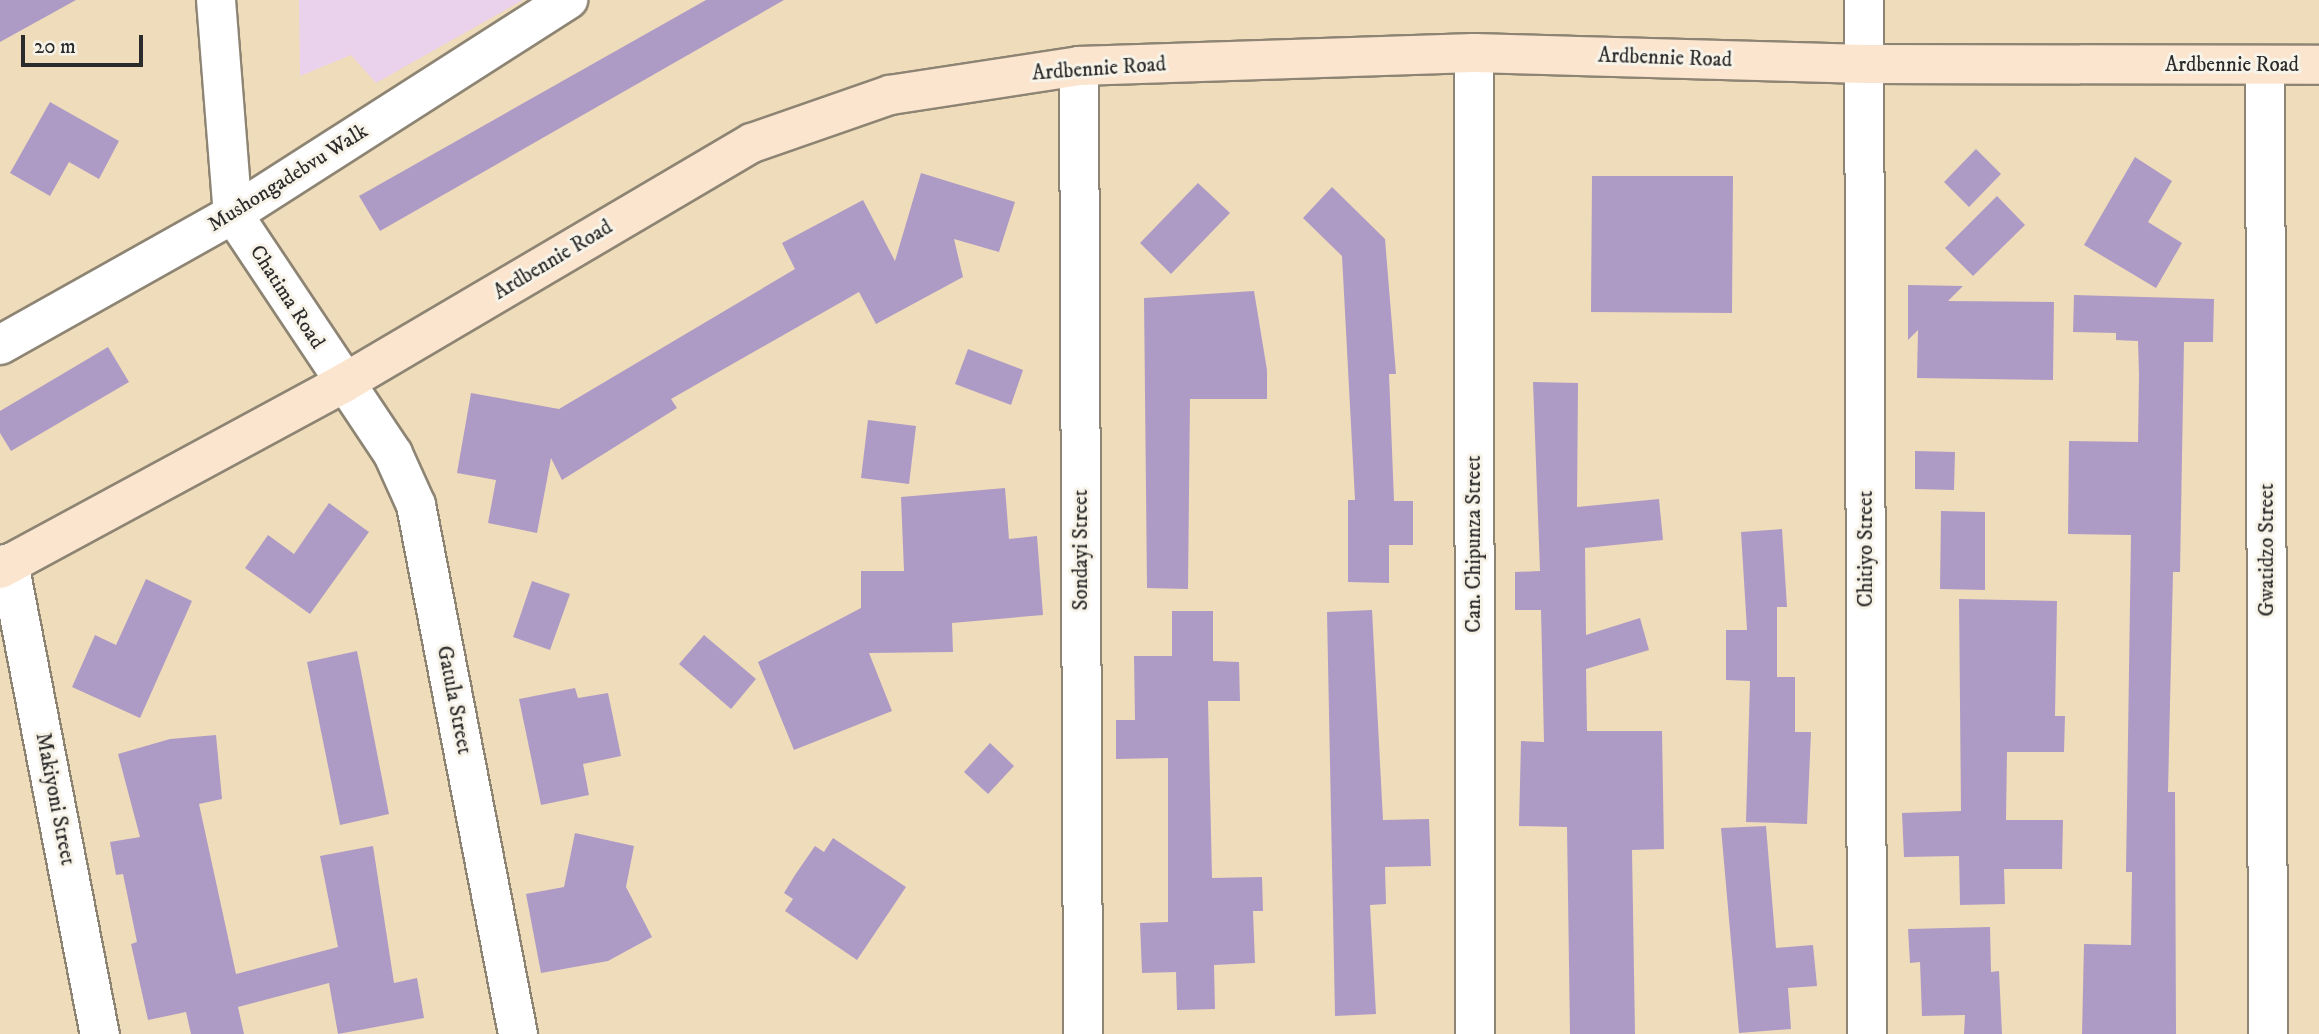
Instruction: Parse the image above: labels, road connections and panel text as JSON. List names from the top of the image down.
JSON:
{
  "streets": {
    "main road": ["Ardbennie Road"],
    "street": [
      "Mushongadebvu Walk",
      "Chatima Road",
      "Can. Chipunza Street",
      "Chitiyo Street",
      "Sondayi Street",
      "Gwatidzo Street",
      "Gatula Street",
      "Makiyoni Street"
    ]
  },
  "crossings": [
    ["Ardbennie Road", "Chatima Road"],
    ["Ardbennie Road", "Can. Chipunza Street"],
    ["Ardbennie Road", "Chitiyo Street"],
    ["Ardbennie Road", "Sondayi Street"],
    ["Ardbennie Road", "Gwatidzo Street"],
    ["Ardbennie Road", "Gatula Street"],
    ["Ardbennie Road", "Makiyoni Street"],
    ["Mushongadebvu Walk", "Chatima Road"],
    ["Chatima Road", "Gatula Street"]
  ],
  "scale_bar": "20 m"
}
